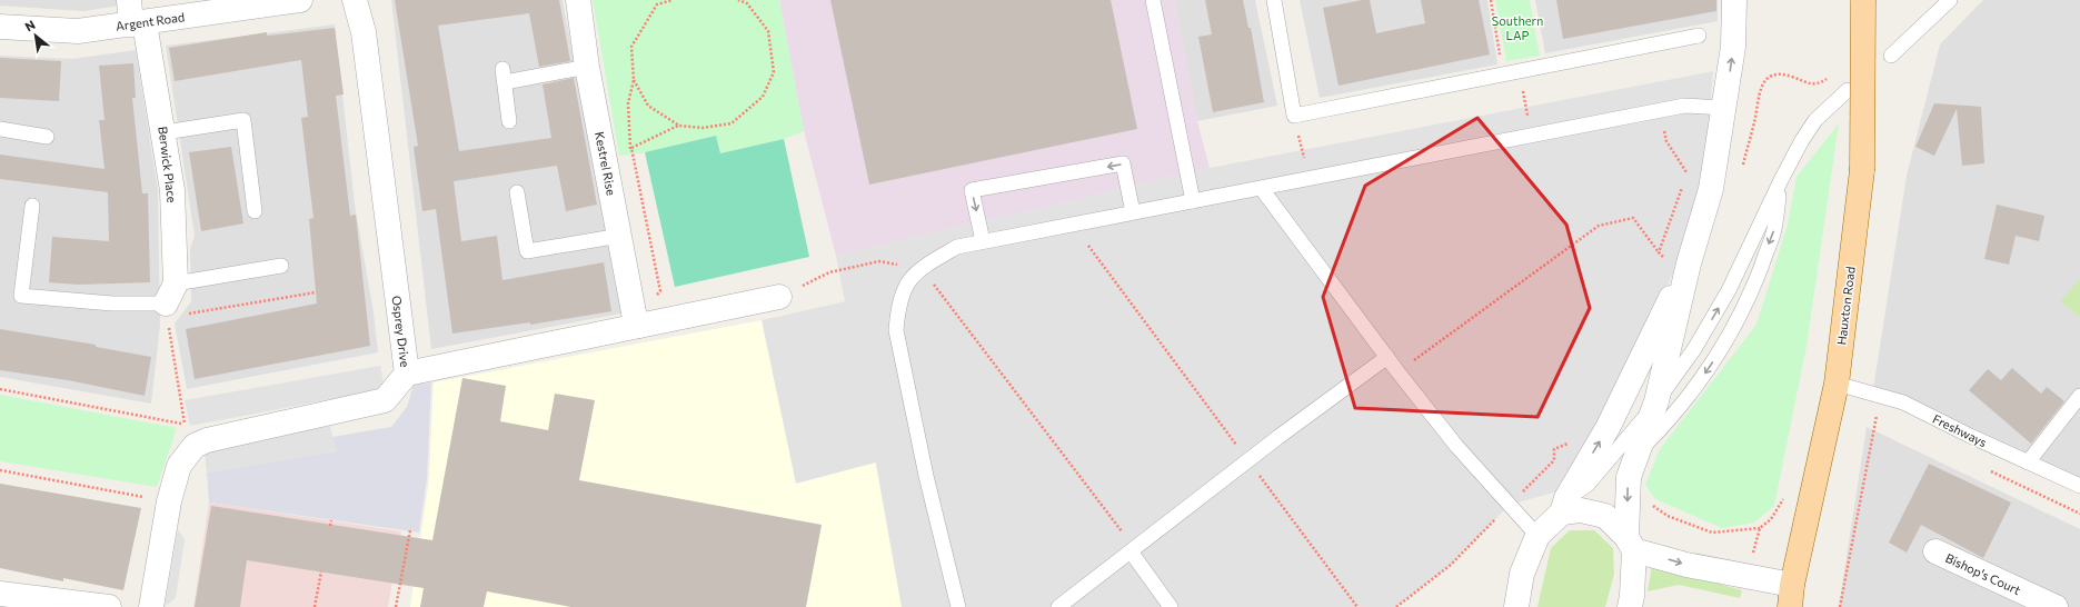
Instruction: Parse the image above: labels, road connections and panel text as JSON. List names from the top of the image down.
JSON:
{
  "streets": {
    "main road": ["Hauxton Road"],
    "street": [
      "Argent Road",
      "Kestrel Rise",
      "Berwick Place",
      "Osprey Drive",
      "Bishop's Court"
    ],
    "lane": ["Freshways"]
  },
  "crossings": [
    ["Argent Road", "Berwick Place"],
    ["Hauxton Road", "Freshways"]
  ],
  "parks": ["Southern LAP"],
  "north": "top left"
}
